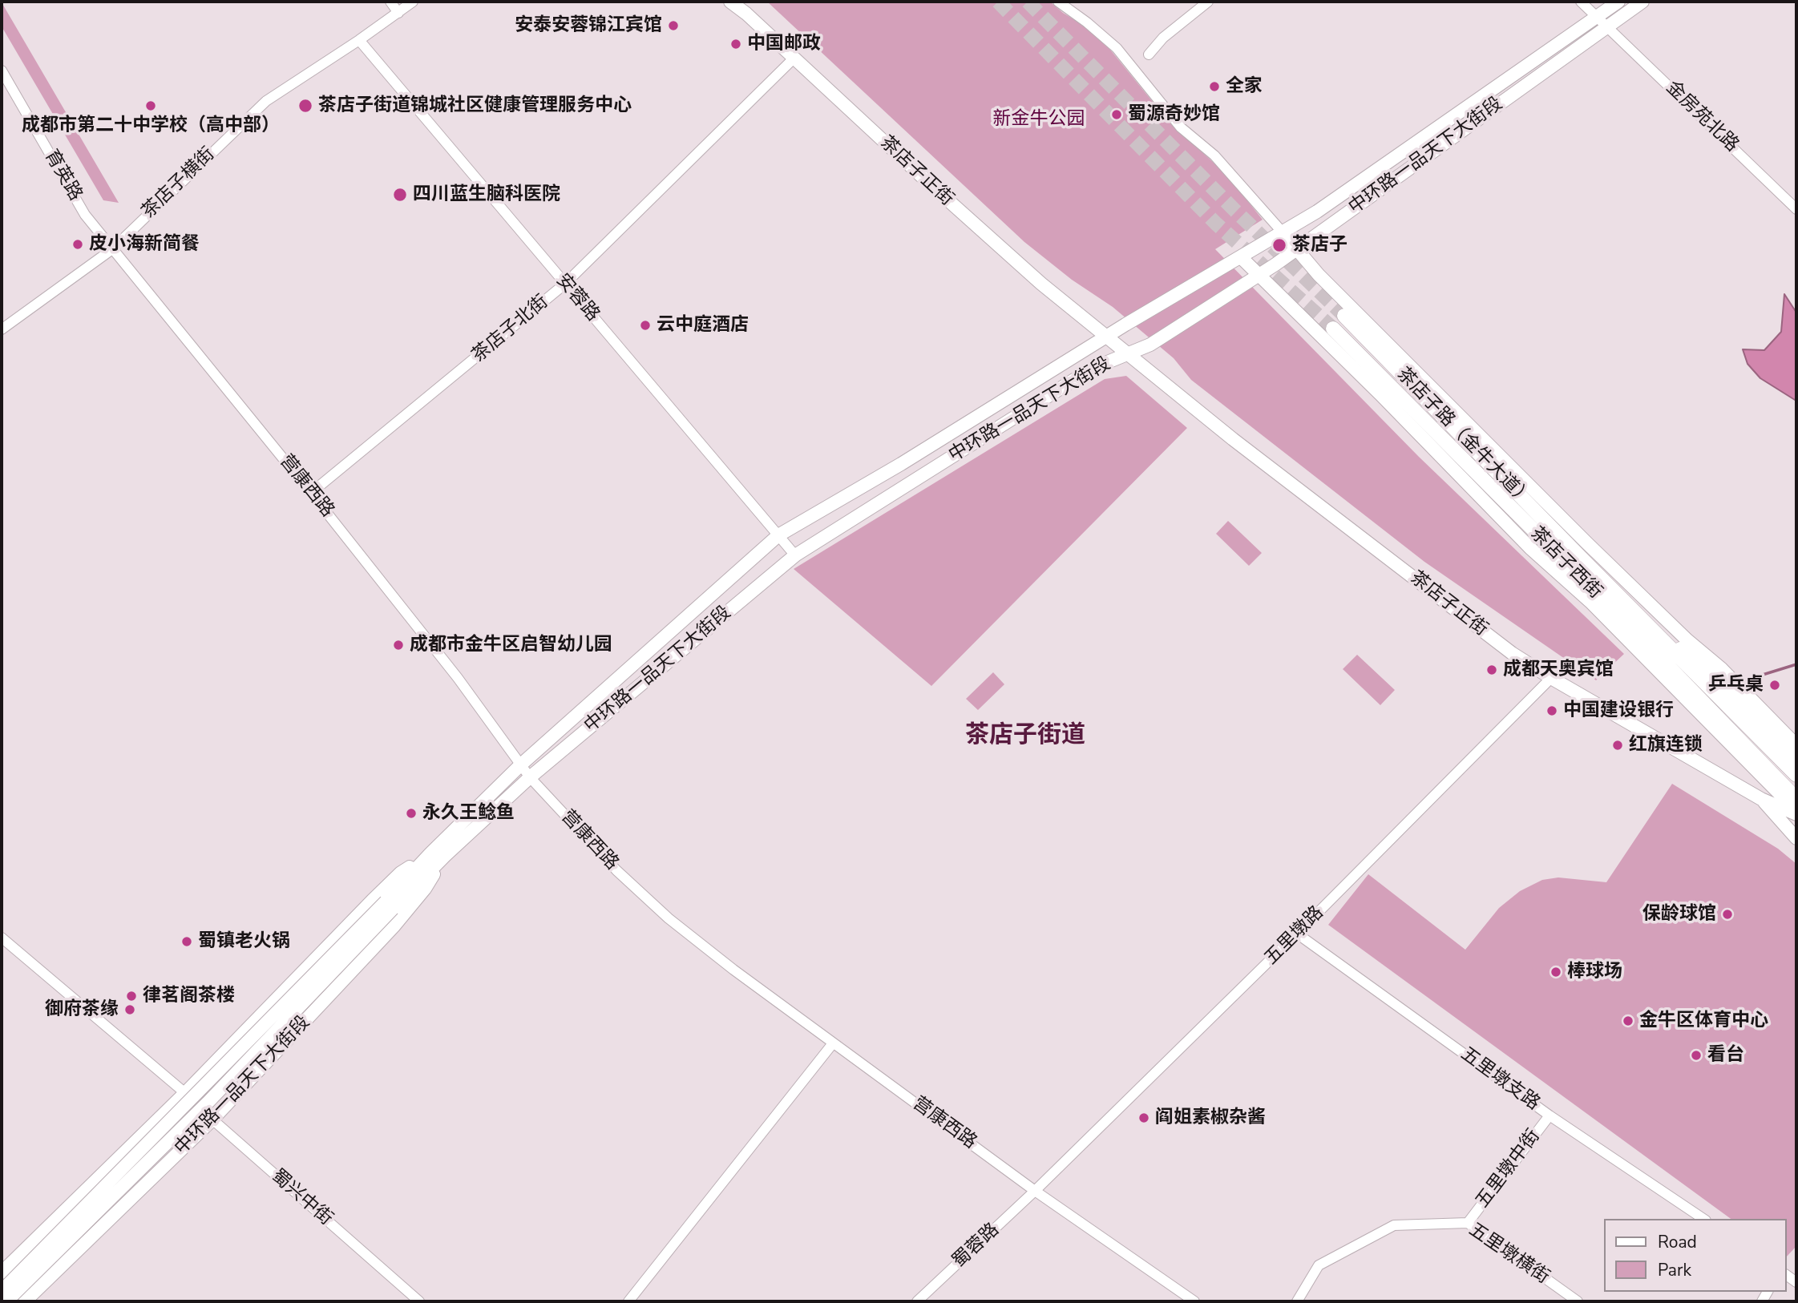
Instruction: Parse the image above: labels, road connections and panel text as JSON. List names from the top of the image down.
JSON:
{
  "streets": {
    "highway": ["茶店子路（金牛大道）", "茶店子西街"],
    "main road": ["中环路一品天下大街段", "茶店子正街"],
    "street": [
      "金房苑北路",
      "育英路",
      "茶店子横街",
      "安蓉路",
      "茶店子北街",
      "营康西路",
      "五里墩路",
      "五里墩支路",
      "五里墩中街",
      "蜀兴中街",
      "蜀蓉路",
      "五里墩横街"
    ]
  },
  "crossings": [
    ["金房苑北路", "中环路一品天下大街段"],
    ["中环路一品天下大街段", "茶店子正街"],
    ["中环路一品天下大街段", "安蓉路"],
    ["中环路一品天下大街段", "营康西路"],
    ["中环路一品天下大街段", "蜀兴中街"],
    ["茶店子正街", "茶店子北街"],
    ["茶店子正街", "五里墩路"],
    ["育英路", "茶店子横街"],
    ["育英路", "营康西路"],
    ["茶店子横街", "安蓉路"],
    ["茶店子横街", "营康西路"],
    ["安蓉路", "茶店子北街"],
    ["茶店子北街", "营康西路"],
    ["营康西路", "五里墩路"],
    ["营康西路", "蜀蓉路"],
    ["五里墩路", "五里墩支路"],
    ["五里墩路", "蜀蓉路"],
    ["五里墩支路", "五里墩中街"],
    ["五里墩中街", "五里墩横街"]
  ],
  "districts": ["茶店子街道"],
  "parks": ["新金牛公园"],
  "places": [
    "安泰安蓉锦江宾馆",
    "中国邮政",
    "全家",
    "成都市第二十中学校（高中部）",
    "茶店子街道锦城社区健康管理服务中心",
    "蜀源奇妙馆",
    "四川蓝生脑科医院",
    "皮小海新简餐",
    "茶店子",
    "云中庭酒店",
    "成都市金牛区启智幼儿园",
    "成都天奥宾馆",
    "乒乓桌",
    "中国建设银行",
    "红旗连锁",
    "永久王鲶鱼",
    "保龄球馆",
    "蜀镇老火锅",
    "棒球场",
    "律茗阁茶楼",
    "御府茶缘",
    "金牛区体育中心",
    "看台",
    "阎姐素椒杂酱"
  ],
  "legend": ["Road", "Park"]
}
